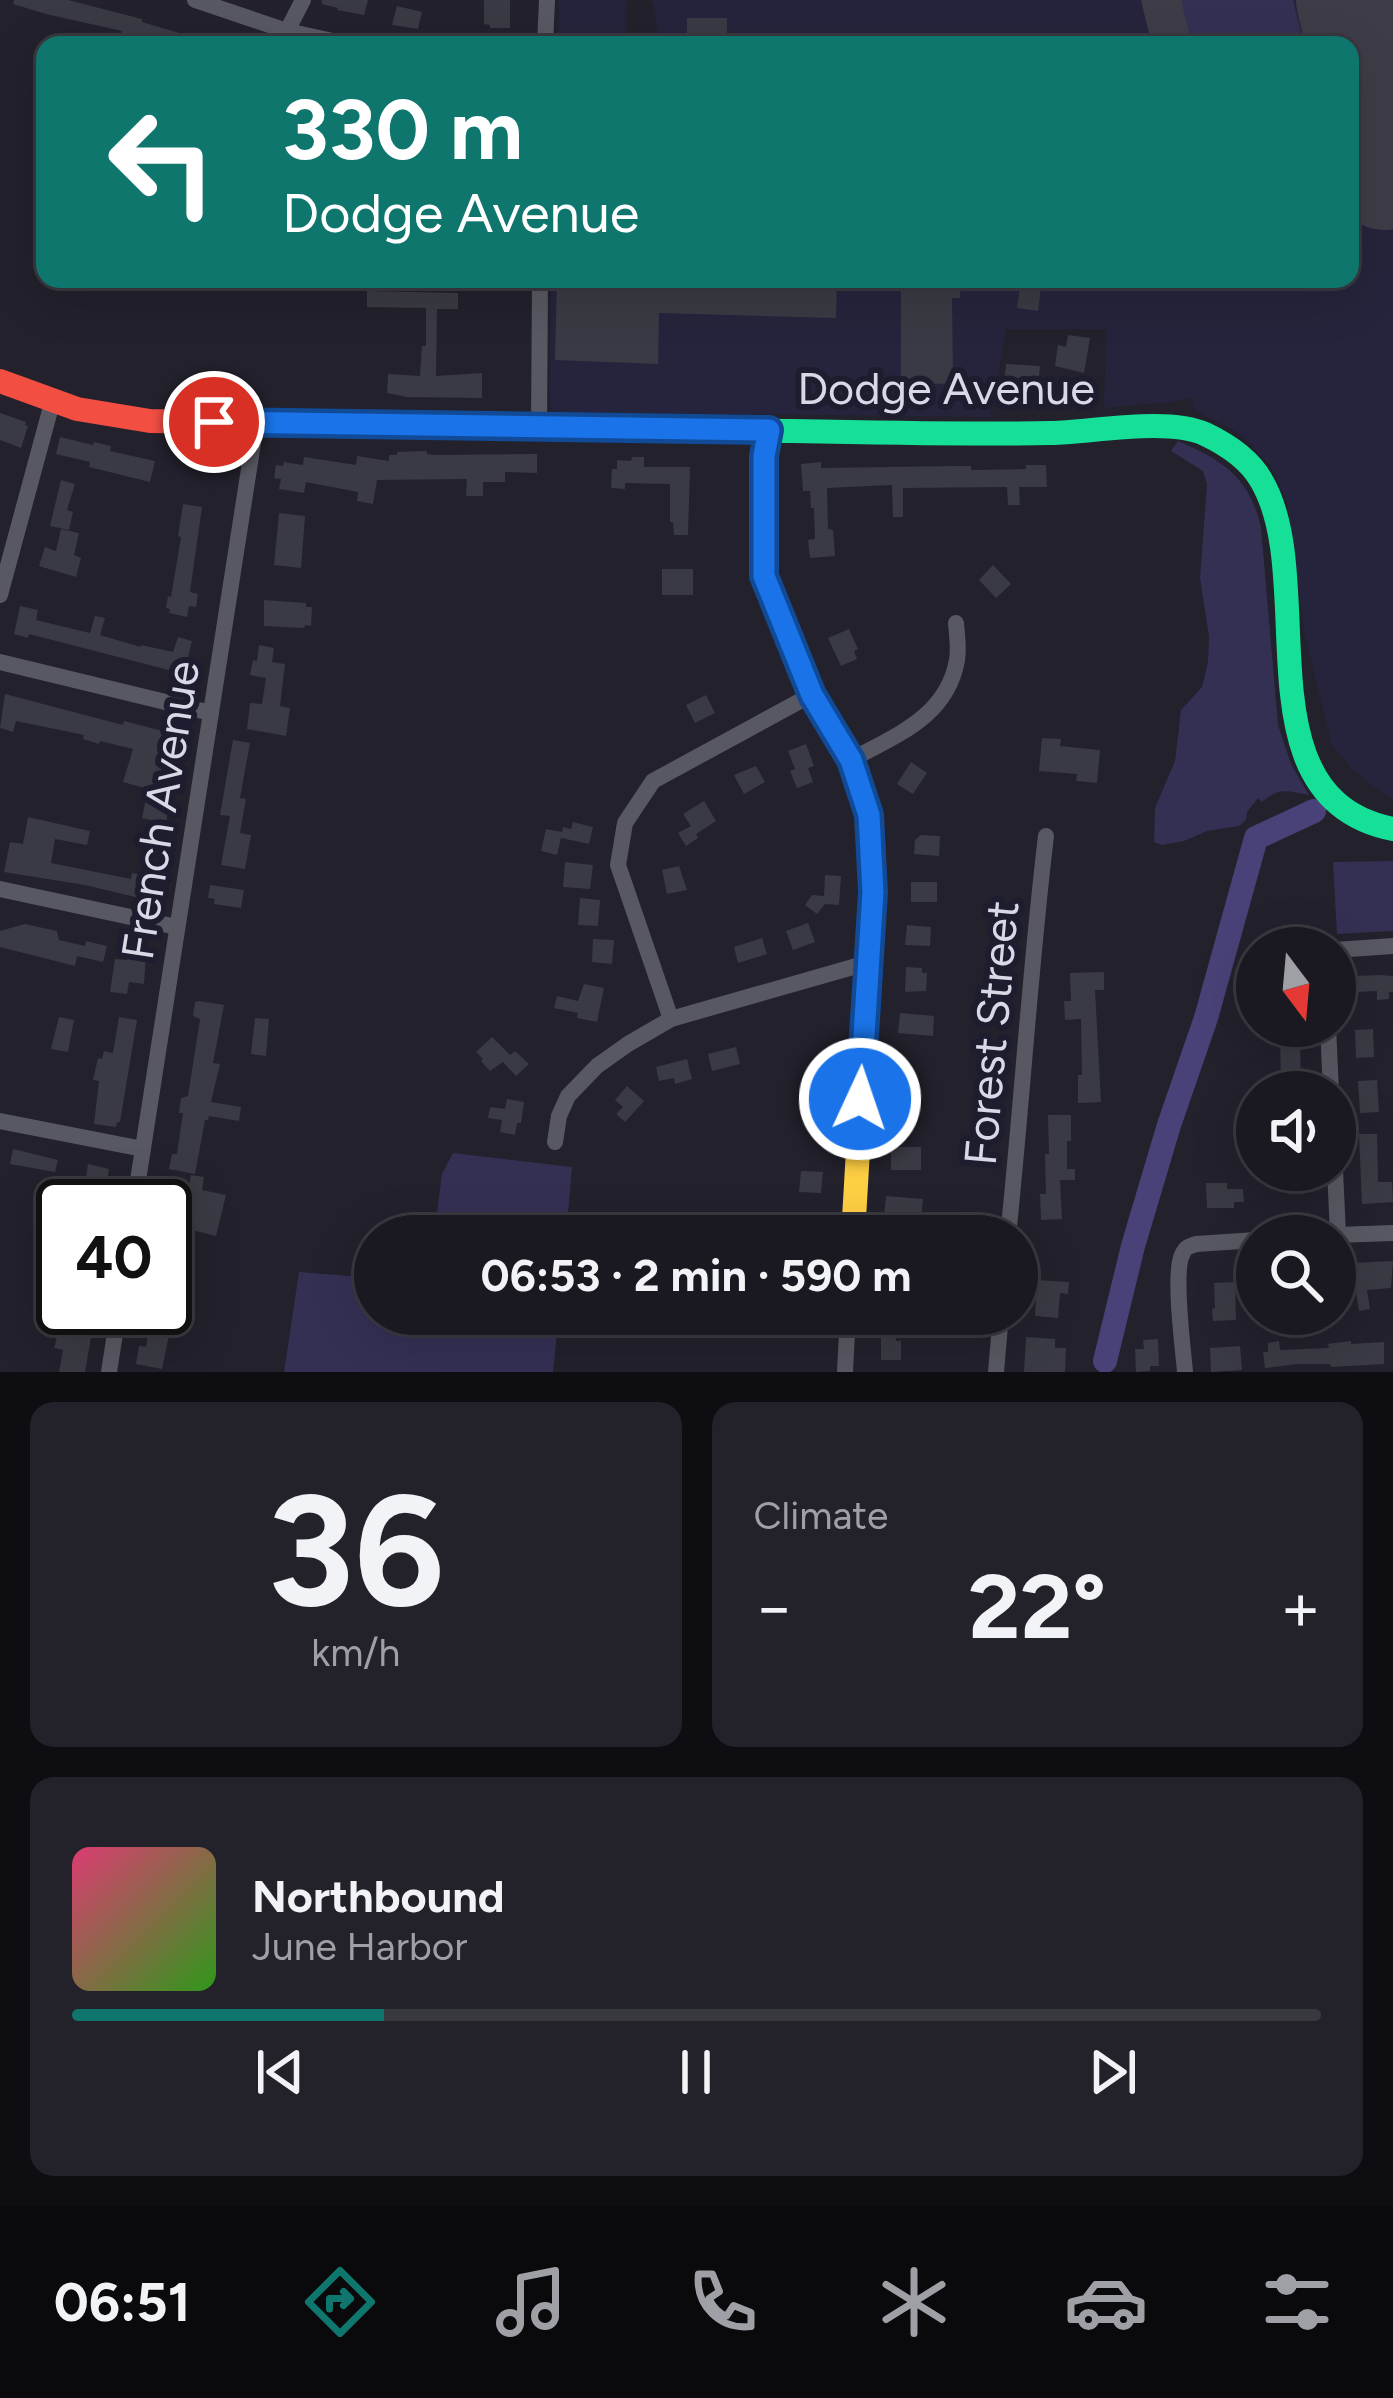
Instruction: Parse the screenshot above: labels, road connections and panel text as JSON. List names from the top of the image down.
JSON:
{
  "streets": {
    "main road": ["Dodge Avenue"],
    "street": ["French Avenue", "Forest Street"]
  },
  "crossings": [
    ["Dodge Avenue", "French Avenue"]
  ],
  "north": "bottom",
  "page": {
    "turn": ["330 m", "Dodge Avenue"],
    "limit": "40",
    "trip": "06:53 · 2 min · 590 m",
    "tile": [
      ["36", "km/h"],
      "Climate"
    ],
    "heat": ["−", "22°", "+"],
    "song": ["Northbound", "June Harbor"],
    "tabs": "06:51"
  }
}
